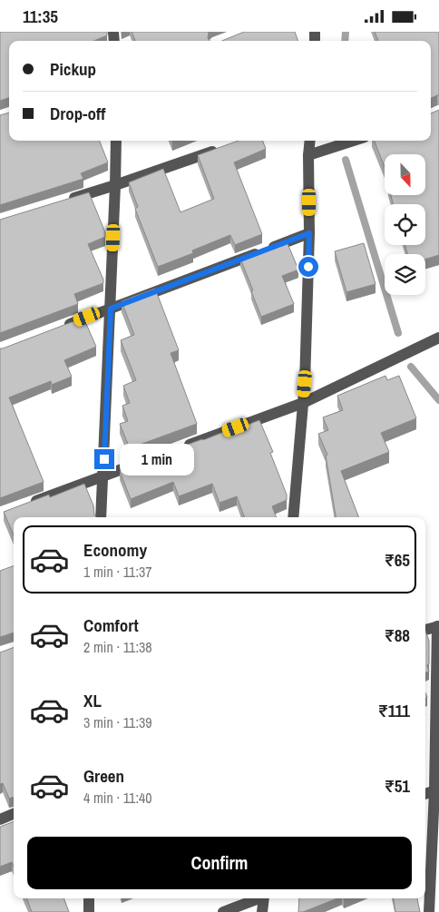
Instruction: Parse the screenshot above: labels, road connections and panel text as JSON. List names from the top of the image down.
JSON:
{
  "north": "bottom",
  "page": {
    "status": "11:35",
    "banner": ["Pickup", "Drop-off"],
    "bubble": "1 min",
    "list": [
      {
        "name": "Economy",
        "note": "1 min · 11:37",
        "value": "₹65"
      },
      {
        "name": "Comfort",
        "note": "2 min · 11:38",
        "value": "₹88"
      },
      {
        "name": "XL",
        "note": "3 min · 11:39",
        "value": "₹111"
      },
      {
        "name": "Green",
        "note": "4 min · 11:40",
        "value": "₹51"
      }
    ],
    "buttons": "Confirm"
  }
}
